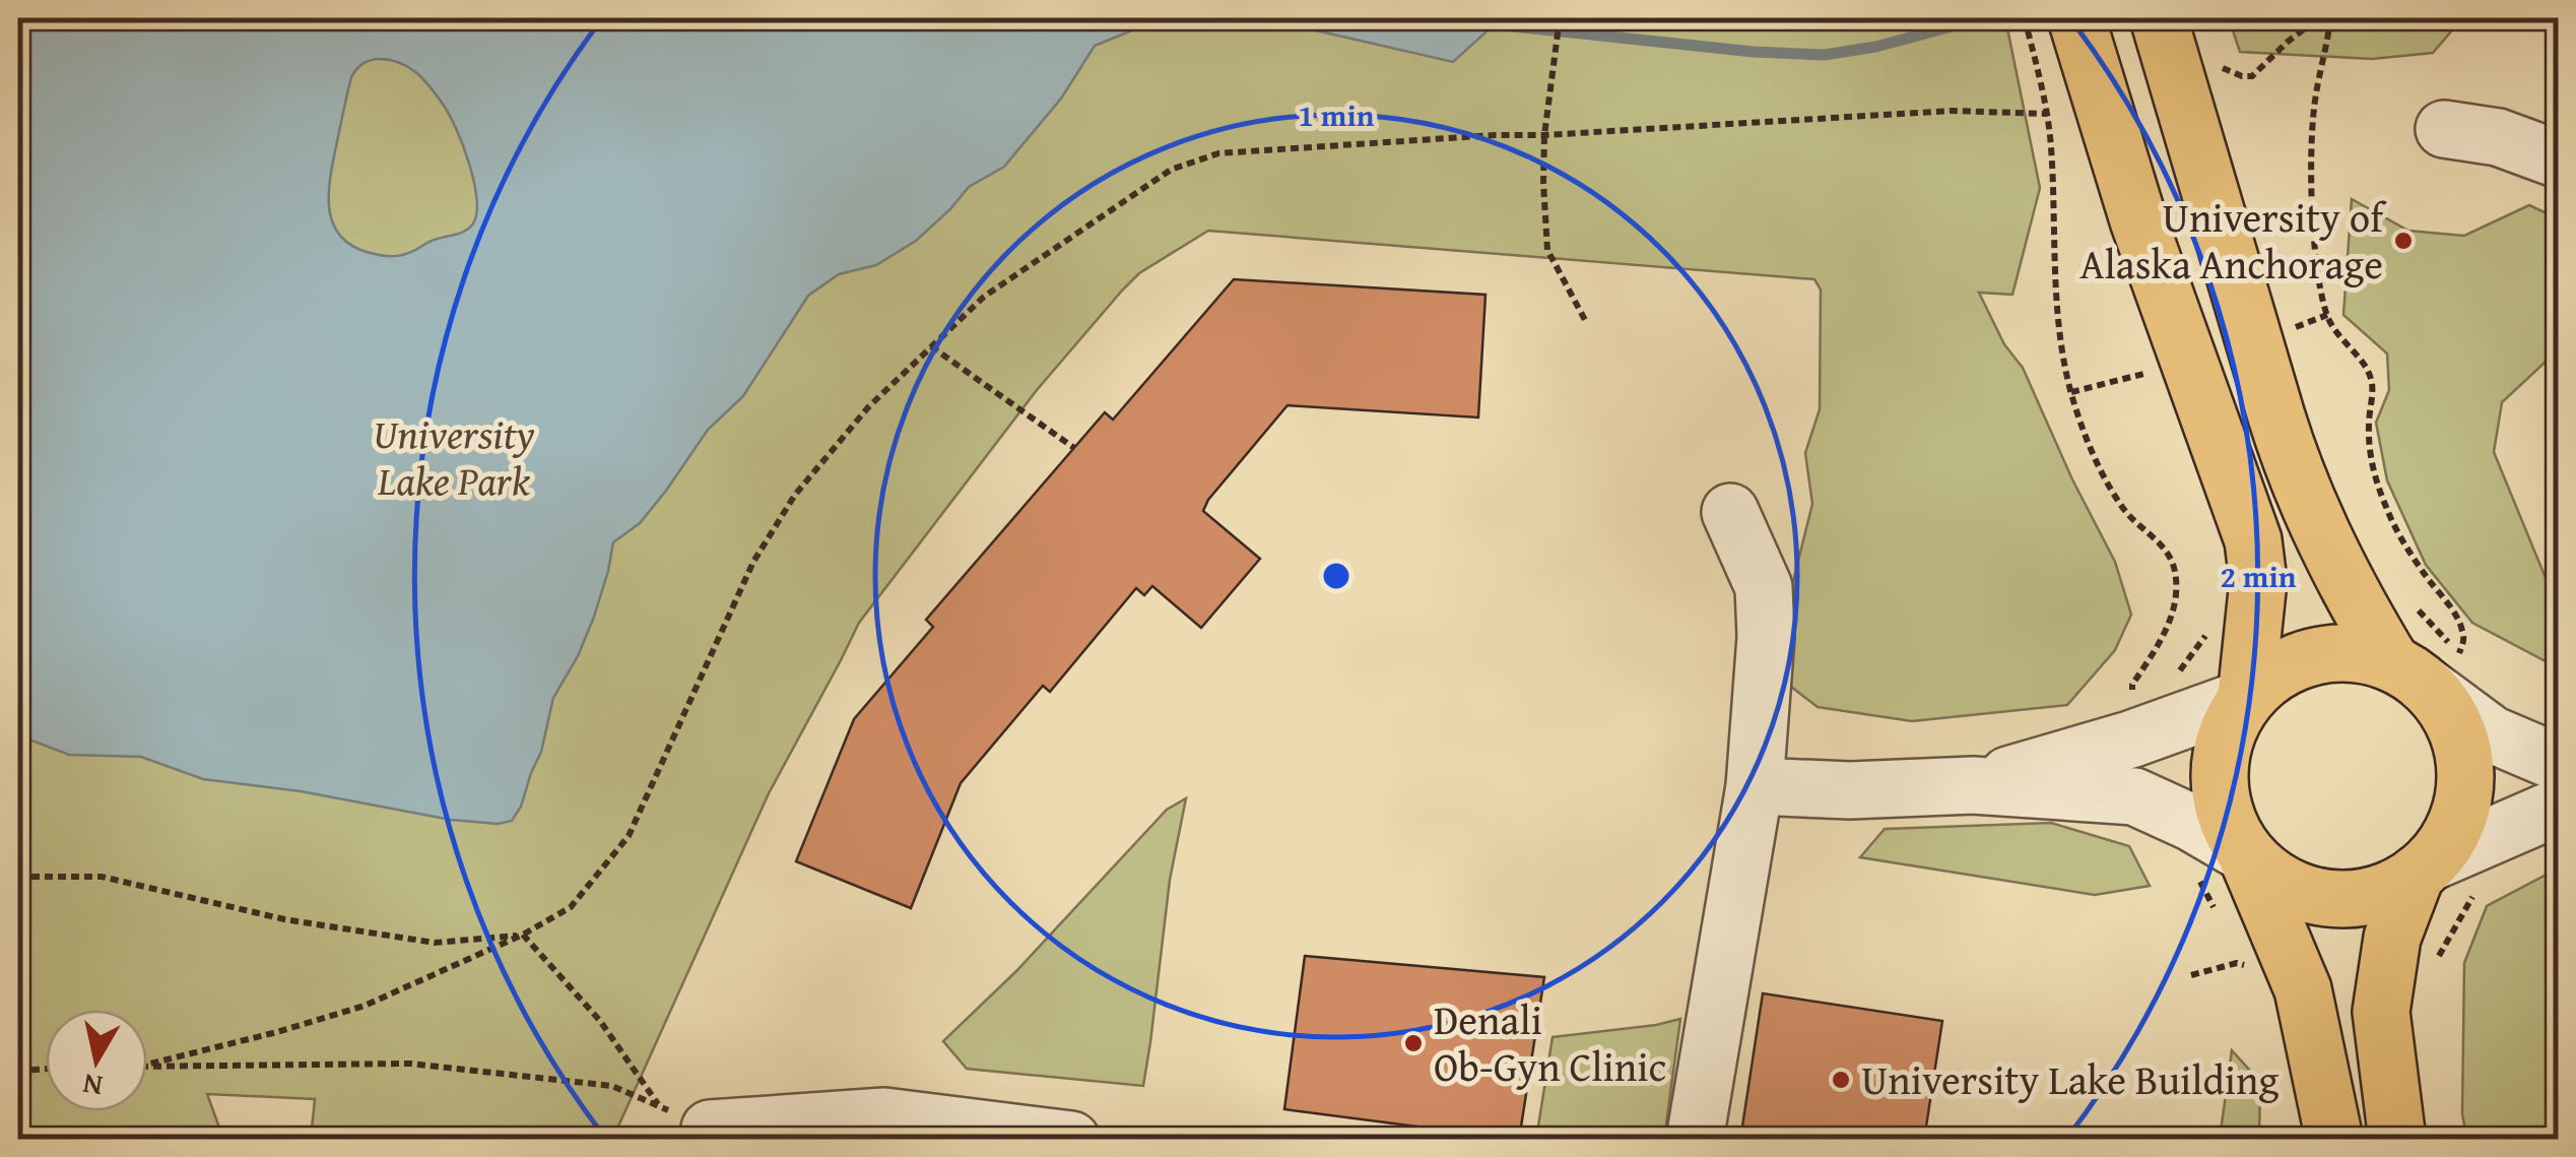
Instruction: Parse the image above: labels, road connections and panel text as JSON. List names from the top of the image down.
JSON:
{
  "parks": ["University Lake Park"],
  "places": ["University of Alaska Anchorage", "Denali Ob-Gyn Clinic", "University Lake Building"],
  "north": "bottom",
  "rings": ["1 min", "2 min"]
}
